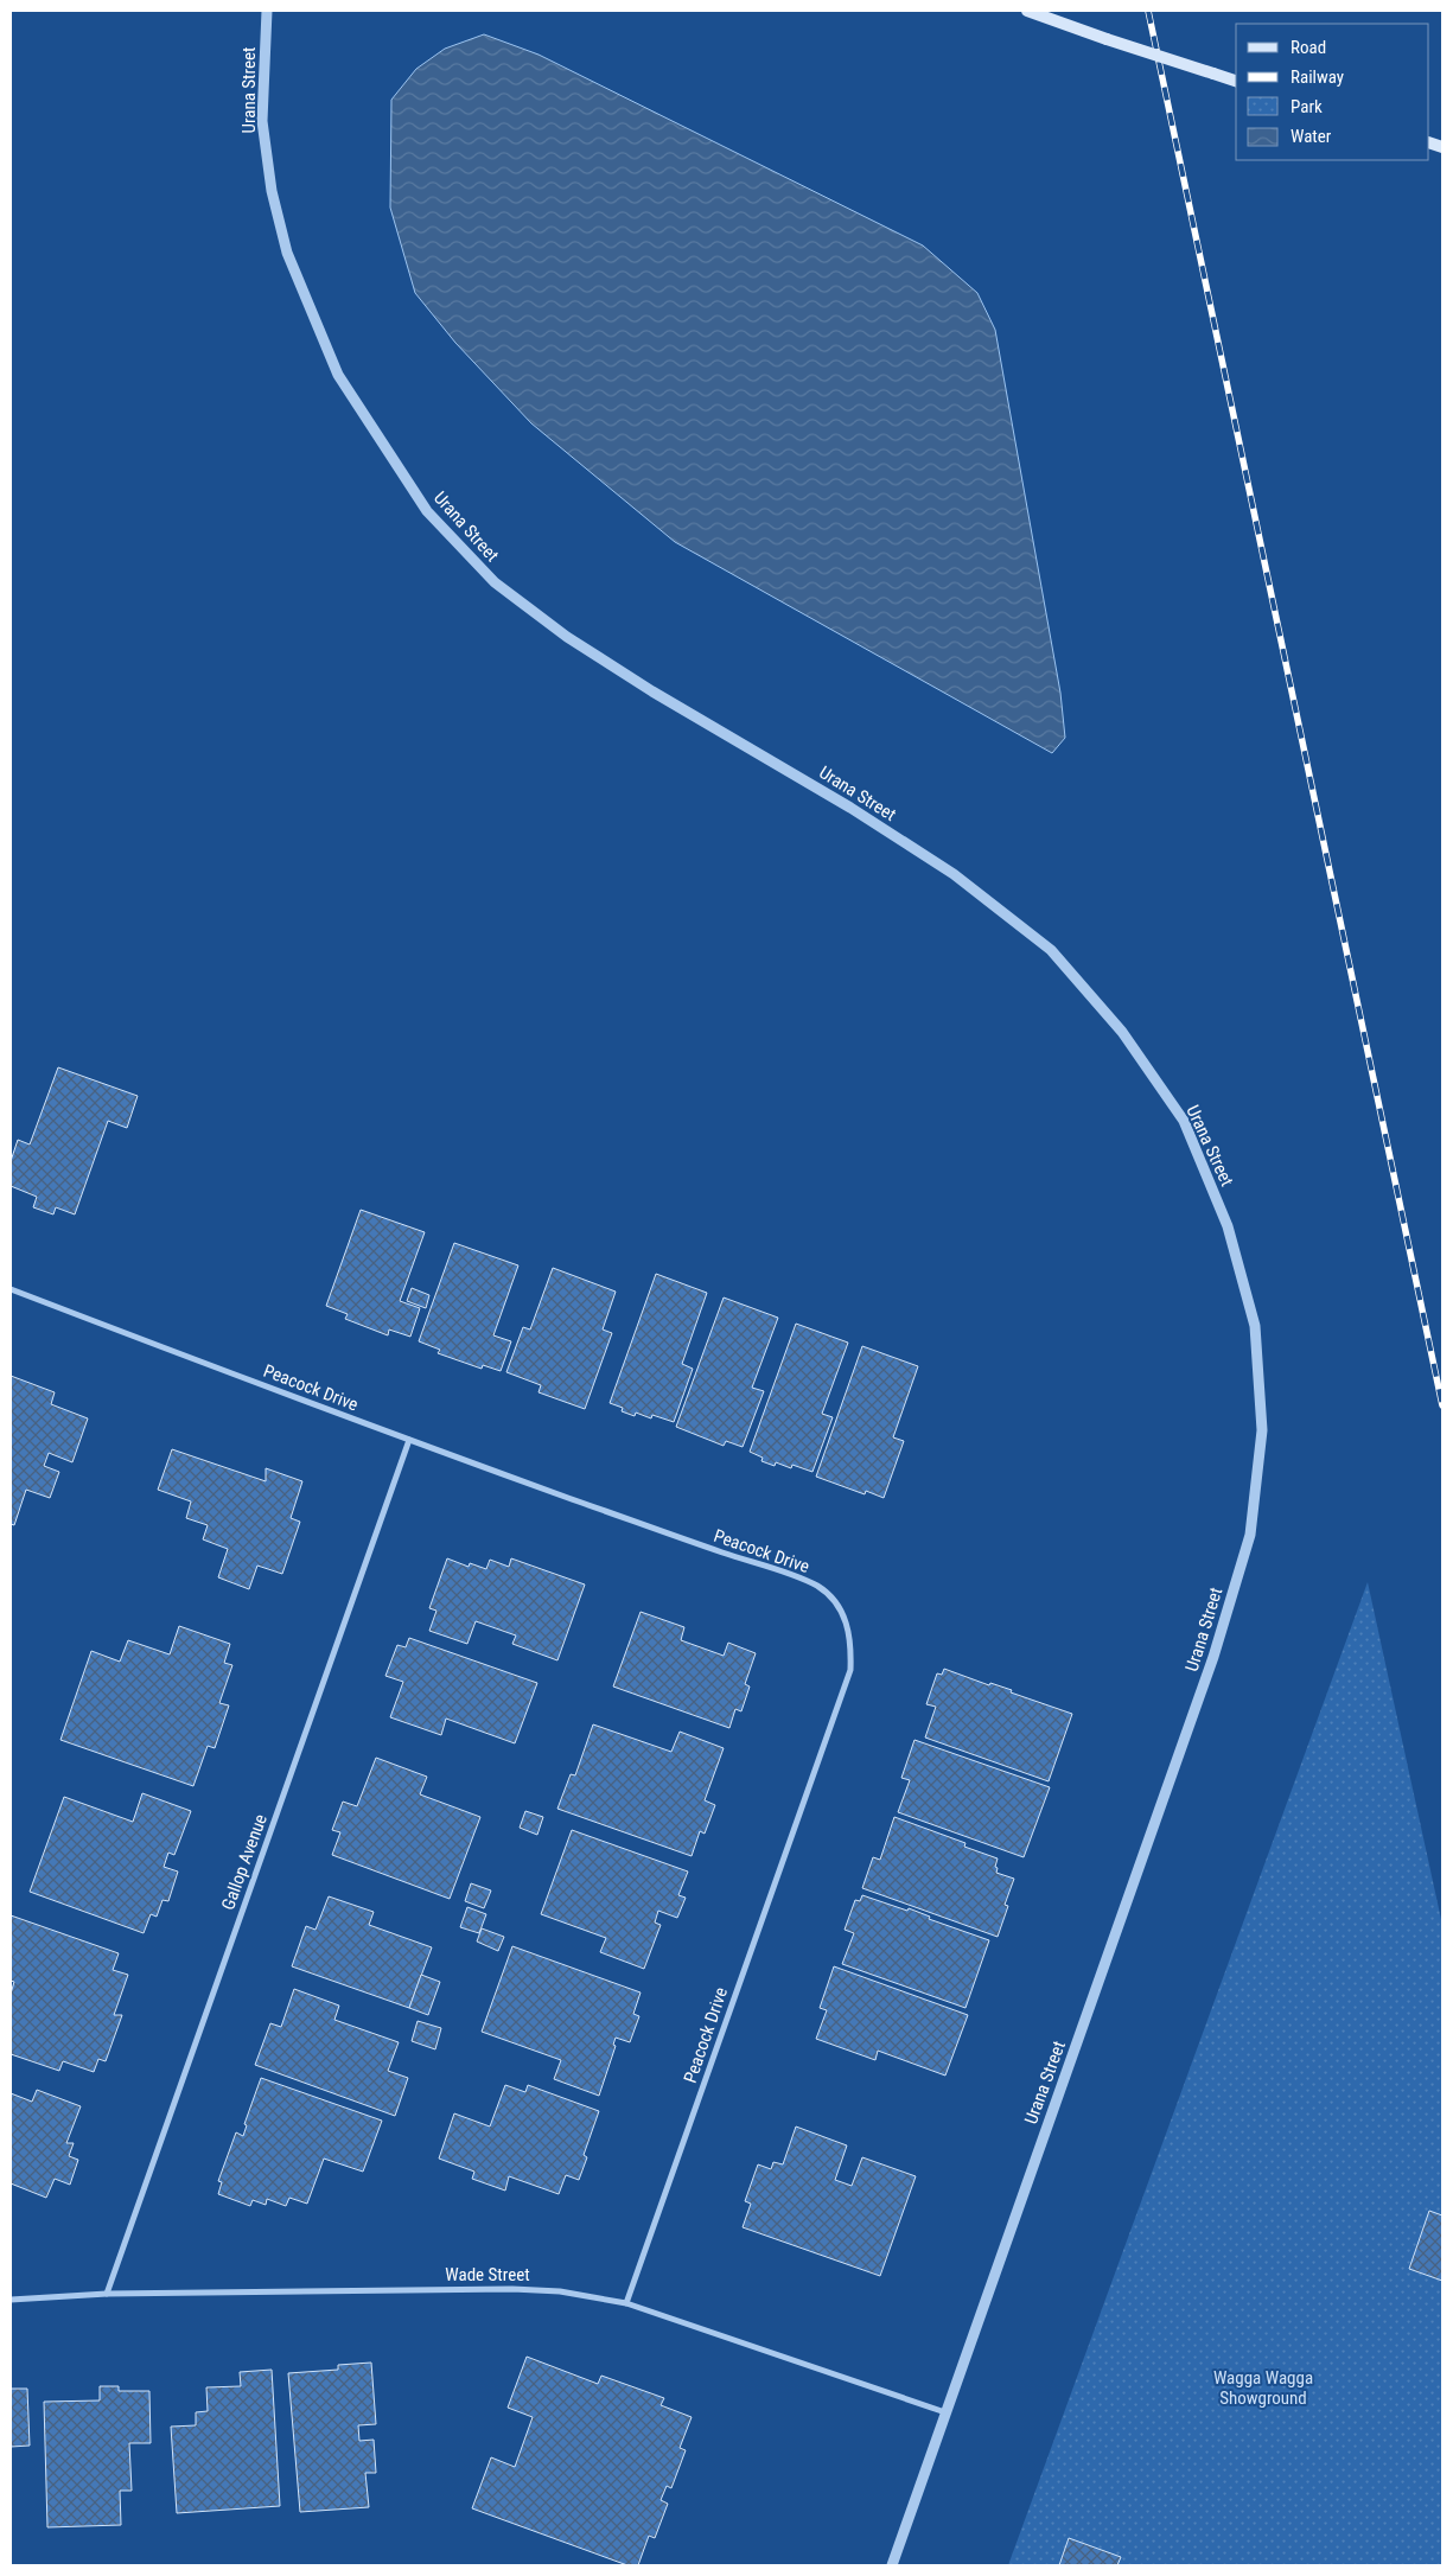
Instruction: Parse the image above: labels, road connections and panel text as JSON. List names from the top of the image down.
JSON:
{
  "streets": {
    "street": [
      "Urana Street",
      "Peacock Drive",
      "Gallop Avenue",
      "Wade Street"
    ]
  },
  "crossings": [
    ["Urana Street", "Wade Street"],
    ["Peacock Drive", "Gallop Avenue"],
    ["Peacock Drive", "Wade Street"],
    ["Gallop Avenue", "Wade Street"]
  ],
  "parks": ["Wagga Wagga Showground"],
  "legend": [
    "Road",
    "Railway",
    "Park",
    "Water"
  ]
}
